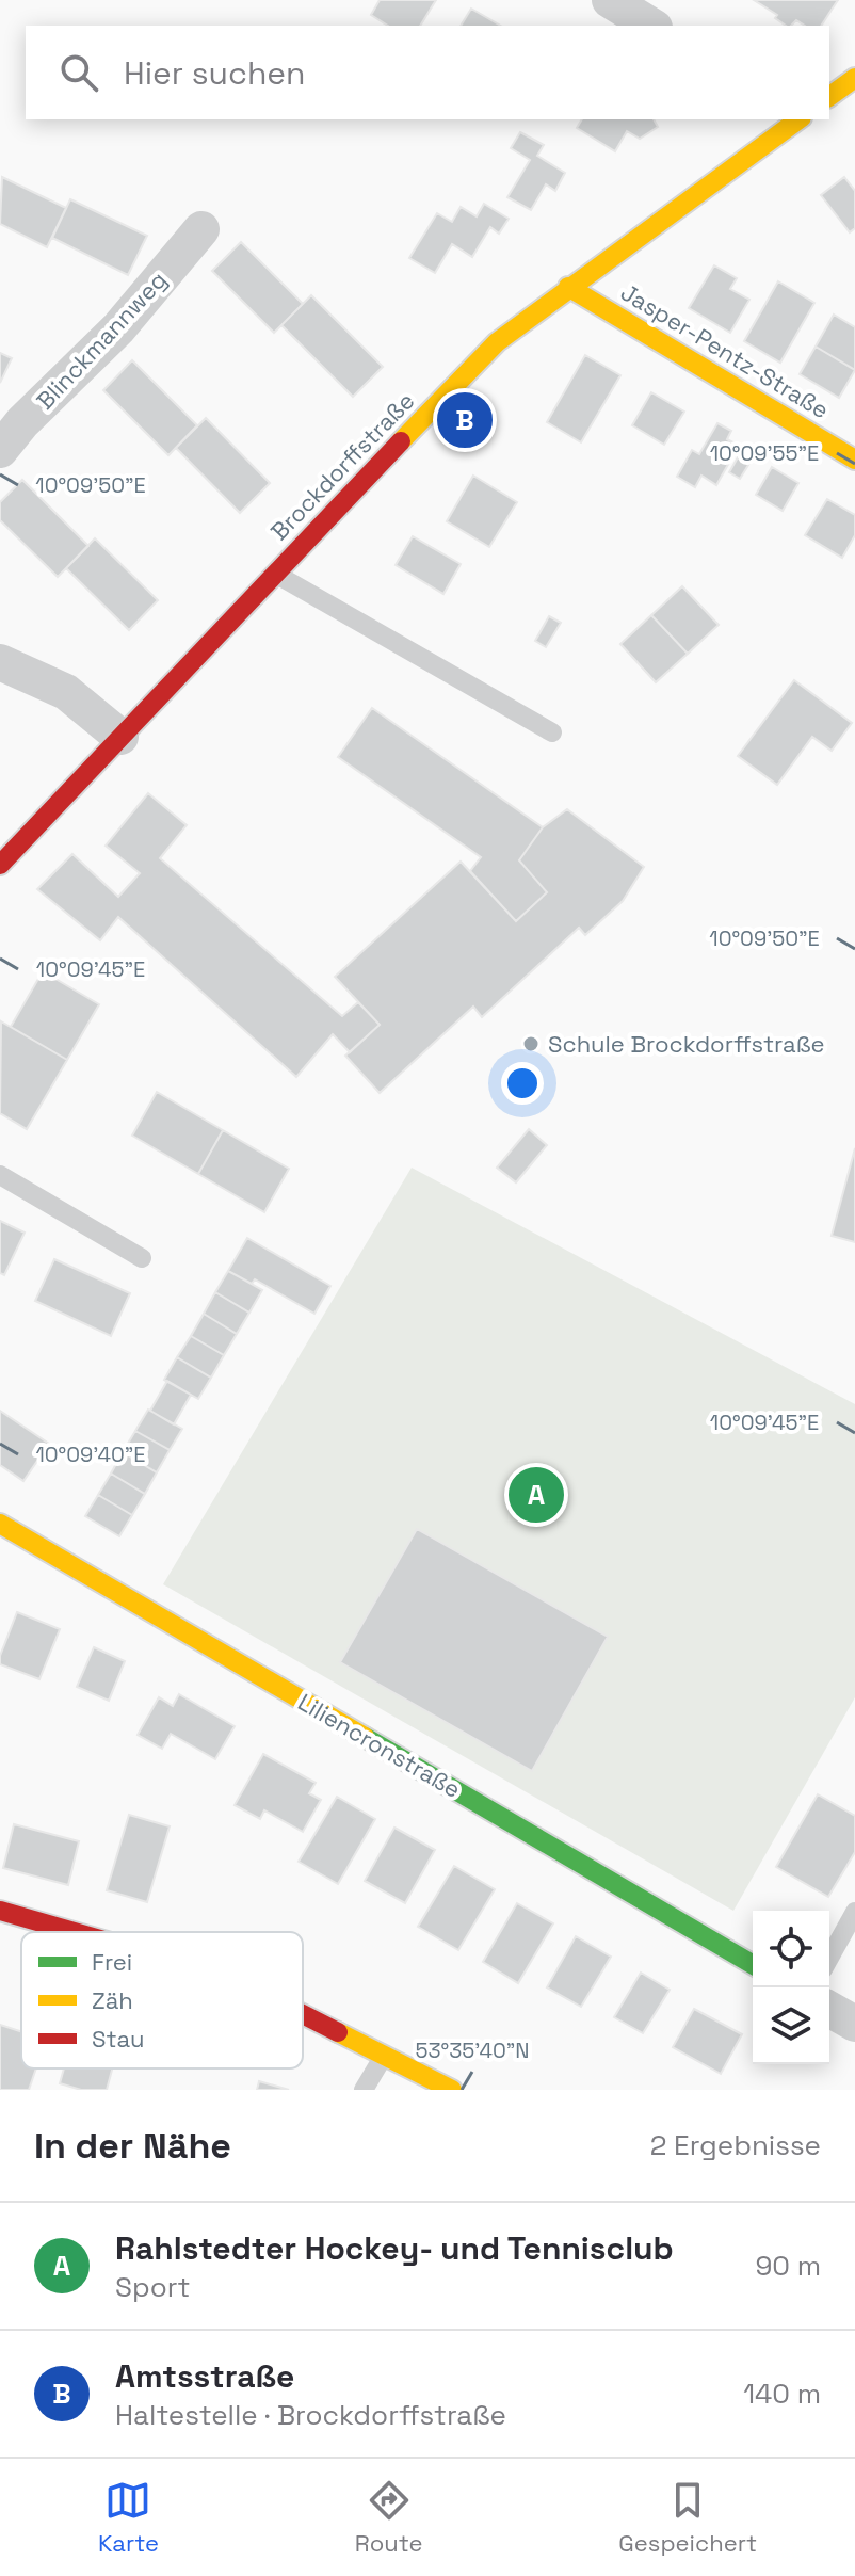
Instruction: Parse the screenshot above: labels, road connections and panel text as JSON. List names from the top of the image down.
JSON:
{
  "streets": {
    "street": [
      "Blinckmannweg",
      "Jasper-Pentz-Straße",
      "Brockdorffstraße",
      "Liliencronstraße"
    ]
  },
  "crossings": [
    ["Jasper-Pentz-Straße", "Brockdorffstraße"]
  ],
  "places": ["Schule Brockdorffstraße"],
  "legend": ["Frei", "Zäh", "Stau"],
  "page": {
    "search": "Hier suchen",
    "pins": ["B", "A"],
    "heading": ["In der Nähe", "2 Ergebnisse"],
    "list": [
      {
        "mark": "A",
        "name": "Rahlstedter Hockey- und Tennisclub",
        "note": "Sport",
        "value": "90 m"
      },
      {
        "mark": "B",
        "name": "Amtsstraße",
        "note": "Haltestelle · Brockdorffstraße",
        "value": "140 m"
      }
    ],
    "nav": ["Karte", "Route", "Gespeichert"]
  },
  "coordinates": [
    "10°09'55\"E",
    "10°09'50\"E",
    "10°09'45\"E",
    "10°09'40\"E",
    "53°35'40\"N"
  ]
}
